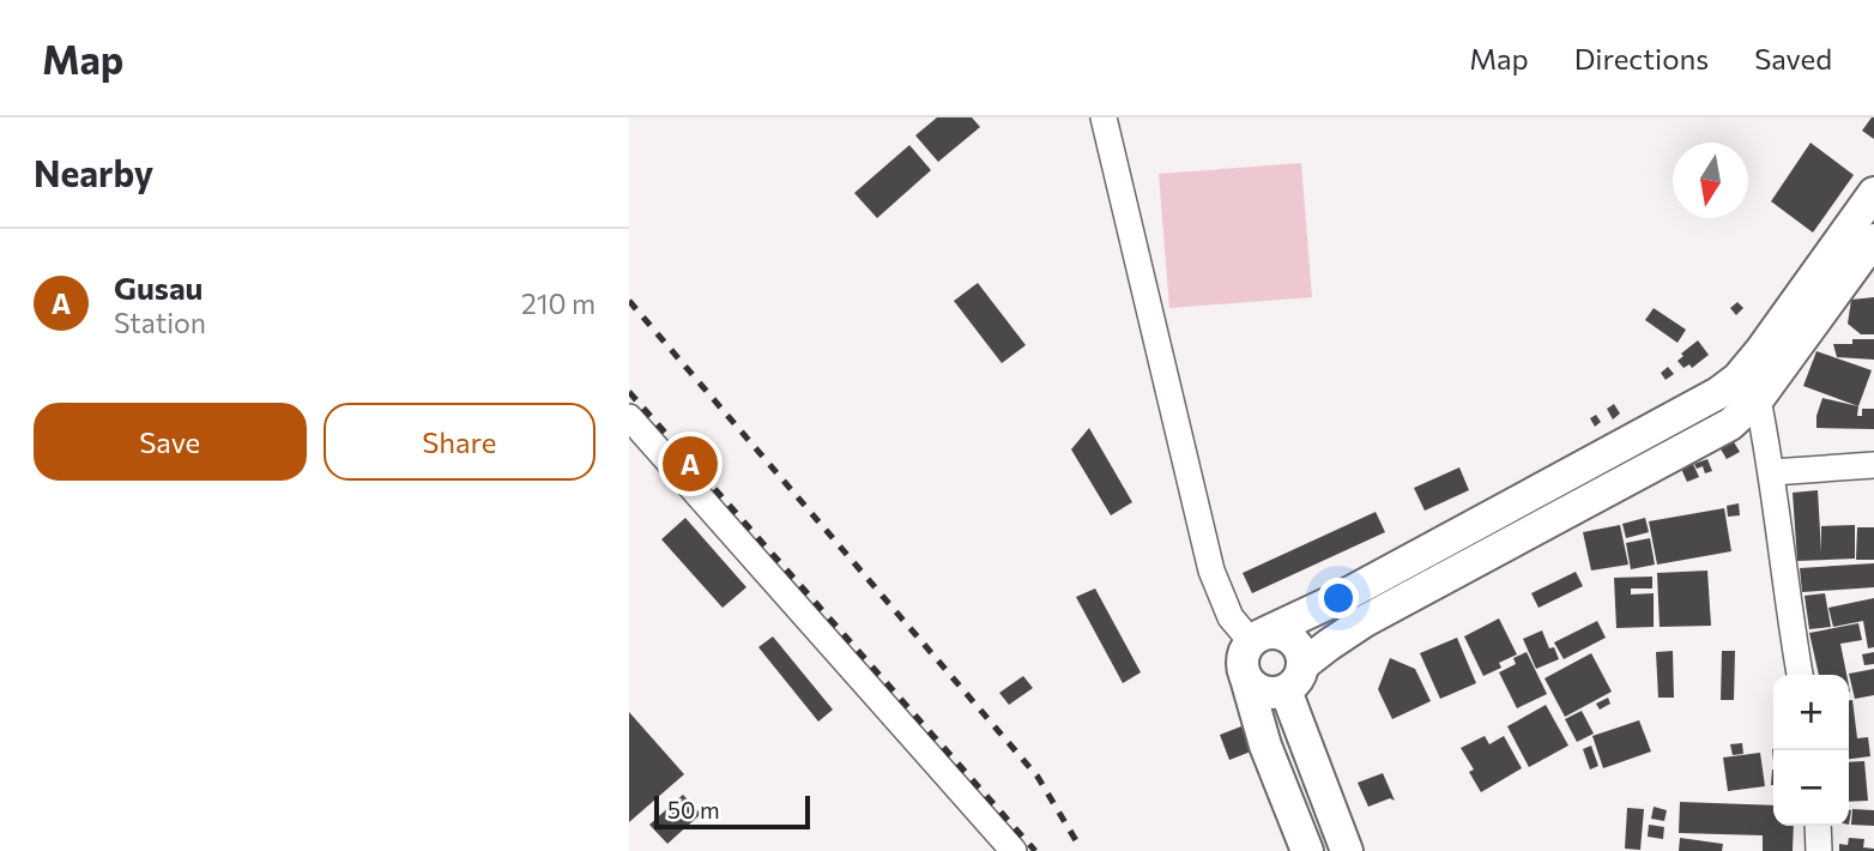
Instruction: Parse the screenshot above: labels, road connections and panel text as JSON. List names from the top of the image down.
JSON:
{
  "scale_bar": "50 m",
  "north": "bottom",
  "page": {
    "header": "Map",
    "nav": ["Map", "Directions", "Saved"],
    "heading": "Nearby",
    "list": [
      {
        "mark": "A",
        "name": "Gusau",
        "note": "Station",
        "value": "210 m"
      }
    ],
    "buttons": ["Save", "Share"],
    "pins": "A",
    "map_buttons": ["+", "−"],
    "scale": "50 m"
  }
}
